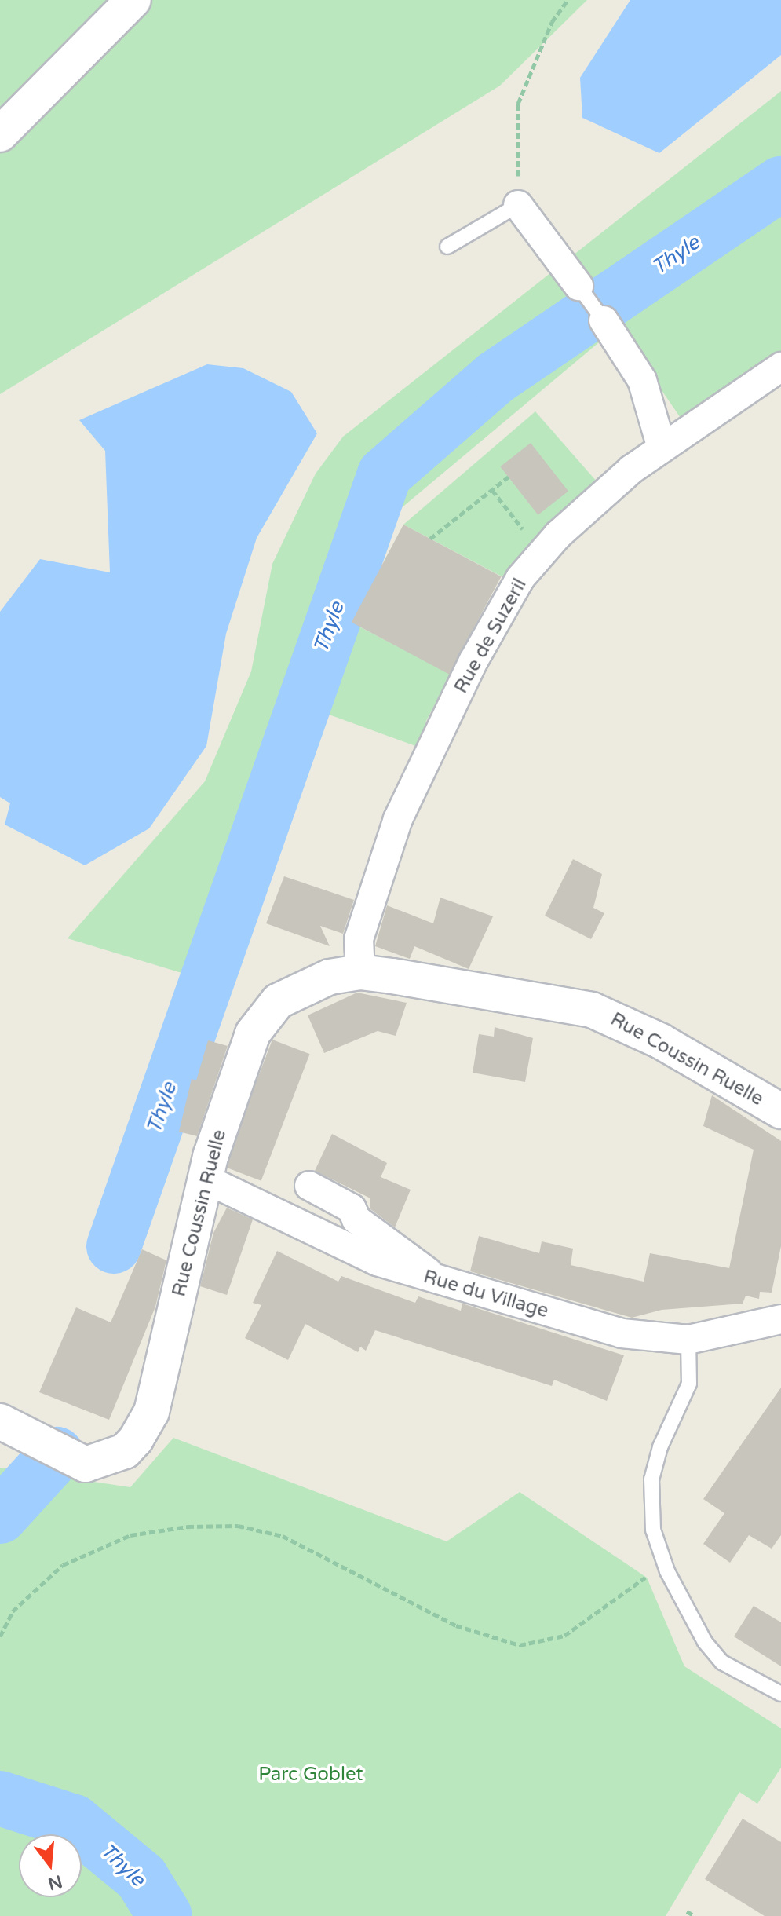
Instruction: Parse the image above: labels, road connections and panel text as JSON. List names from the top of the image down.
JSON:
{
  "streets": {
    "street": ["Rue de Suzeril", "Rue Coussin Ruelle", "Rue du Village"]
  },
  "crossings": [
    ["Rue de Suzeril", "Rue Coussin Ruelle"],
    ["Rue Coussin Ruelle", "Rue du Village"]
  ],
  "water": ["Thyle"],
  "parks": ["Parc Goblet"],
  "north": "bottom"
}
